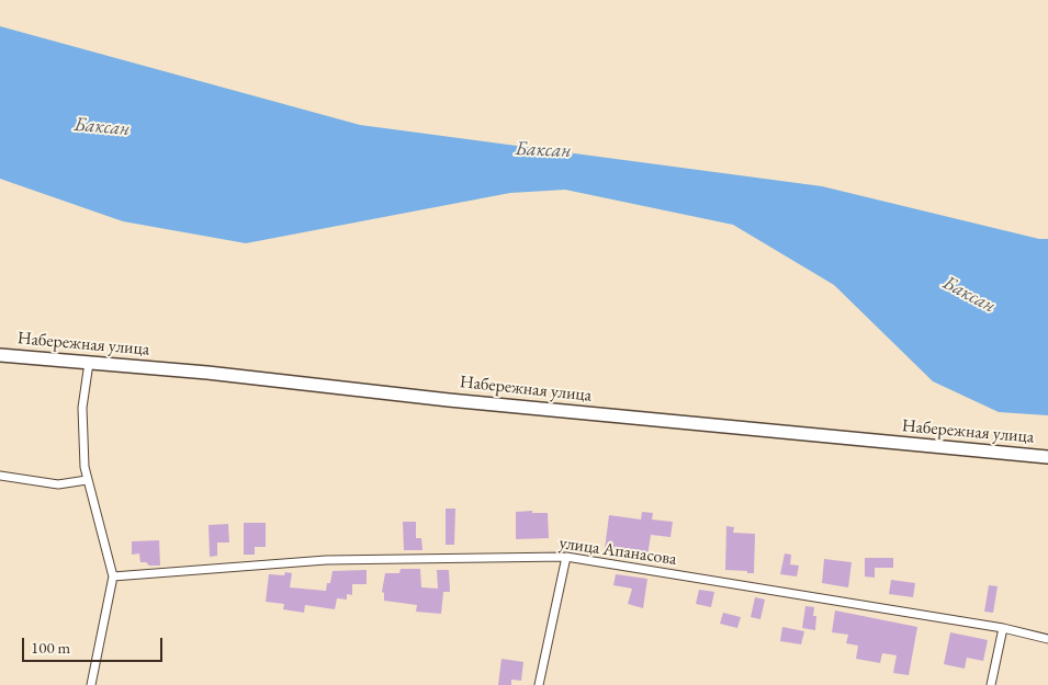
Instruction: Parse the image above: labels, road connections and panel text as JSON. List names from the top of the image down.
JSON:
{
  "streets": {
    "main road": ["Набережная улица"],
    "street": ["улица Апанасова"]
  },
  "water": ["Баксан"],
  "scale_bar": "100 m"
}
